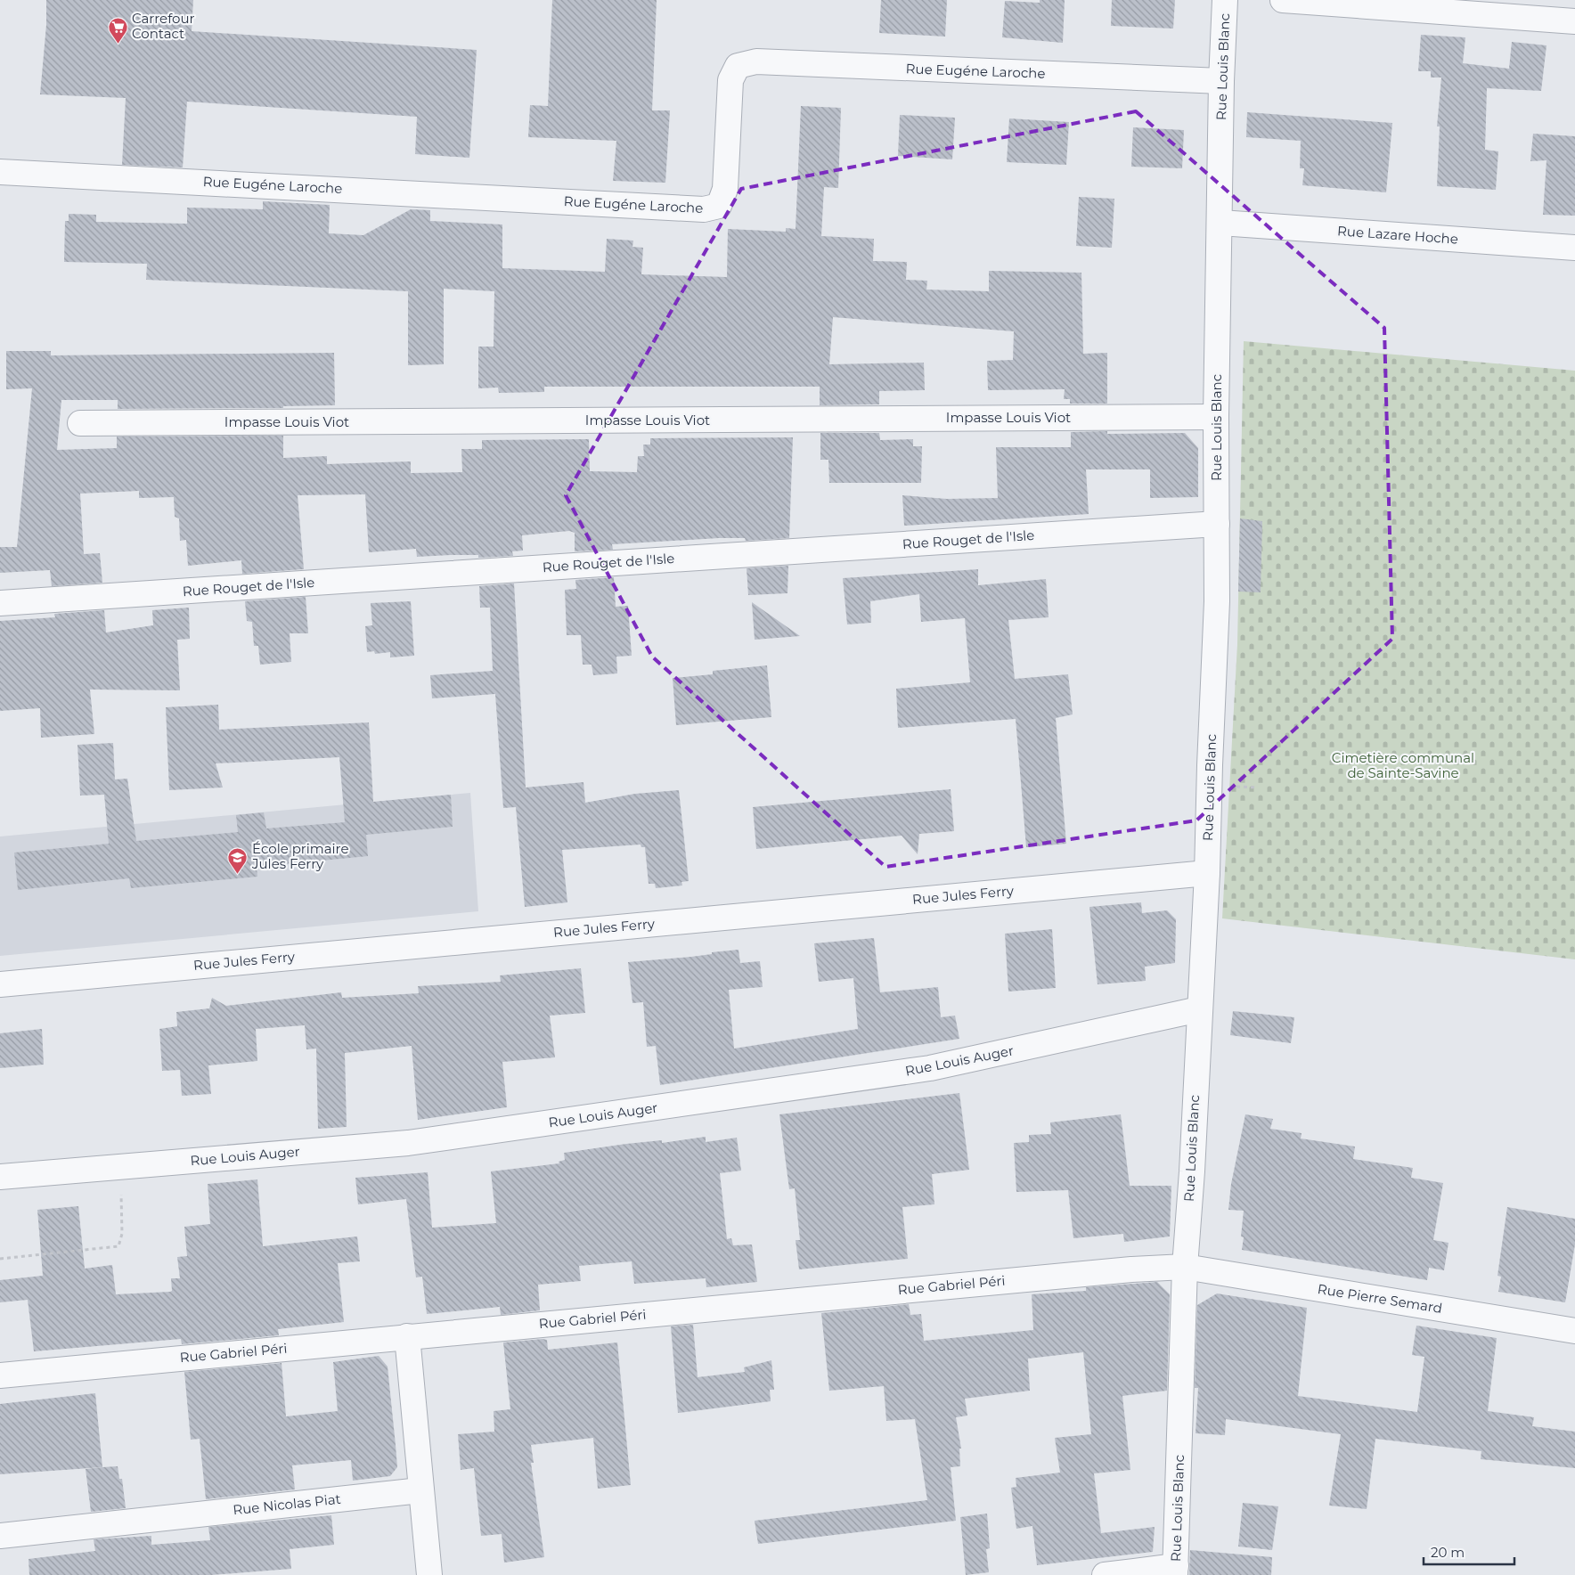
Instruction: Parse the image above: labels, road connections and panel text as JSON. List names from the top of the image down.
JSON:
{
  "streets": {
    "street": [
      "Rue Louis Blanc",
      "Rue Eugéne Laroche",
      "Rue Lazare Hoche",
      "Impasse Louis Viot",
      "Rue Rouget de l'Isle",
      "Rue Jules Ferry",
      "Rue Louis Auger",
      "Rue Gabriel Péri",
      "Rue Pierre Semard",
      "Rue Nicolas Piat"
    ]
  },
  "crossings": [
    ["Rue Louis Blanc", "Rue Eugéne Laroche"],
    ["Rue Louis Blanc", "Rue Lazare Hoche"],
    ["Rue Louis Blanc", "Impasse Louis Viot"],
    ["Rue Louis Blanc", "Rue Rouget de l'Isle"],
    ["Rue Louis Blanc", "Rue Jules Ferry"],
    ["Rue Louis Blanc", "Rue Louis Auger"],
    ["Rue Louis Blanc", "Rue Gabriel Péri"],
    ["Rue Louis Blanc", "Rue Pierre Semard"],
    ["Rue Gabriel Péri", "Rue Pierre Semard"]
  ],
  "parks": ["Cimetière communal de Sainte-Savine"],
  "places": {
    "supermarket": ["Carrefour Contact"],
    "school or university": ["École primaire Jules Ferry"]
  },
  "scale_bar": "20 m"
}
